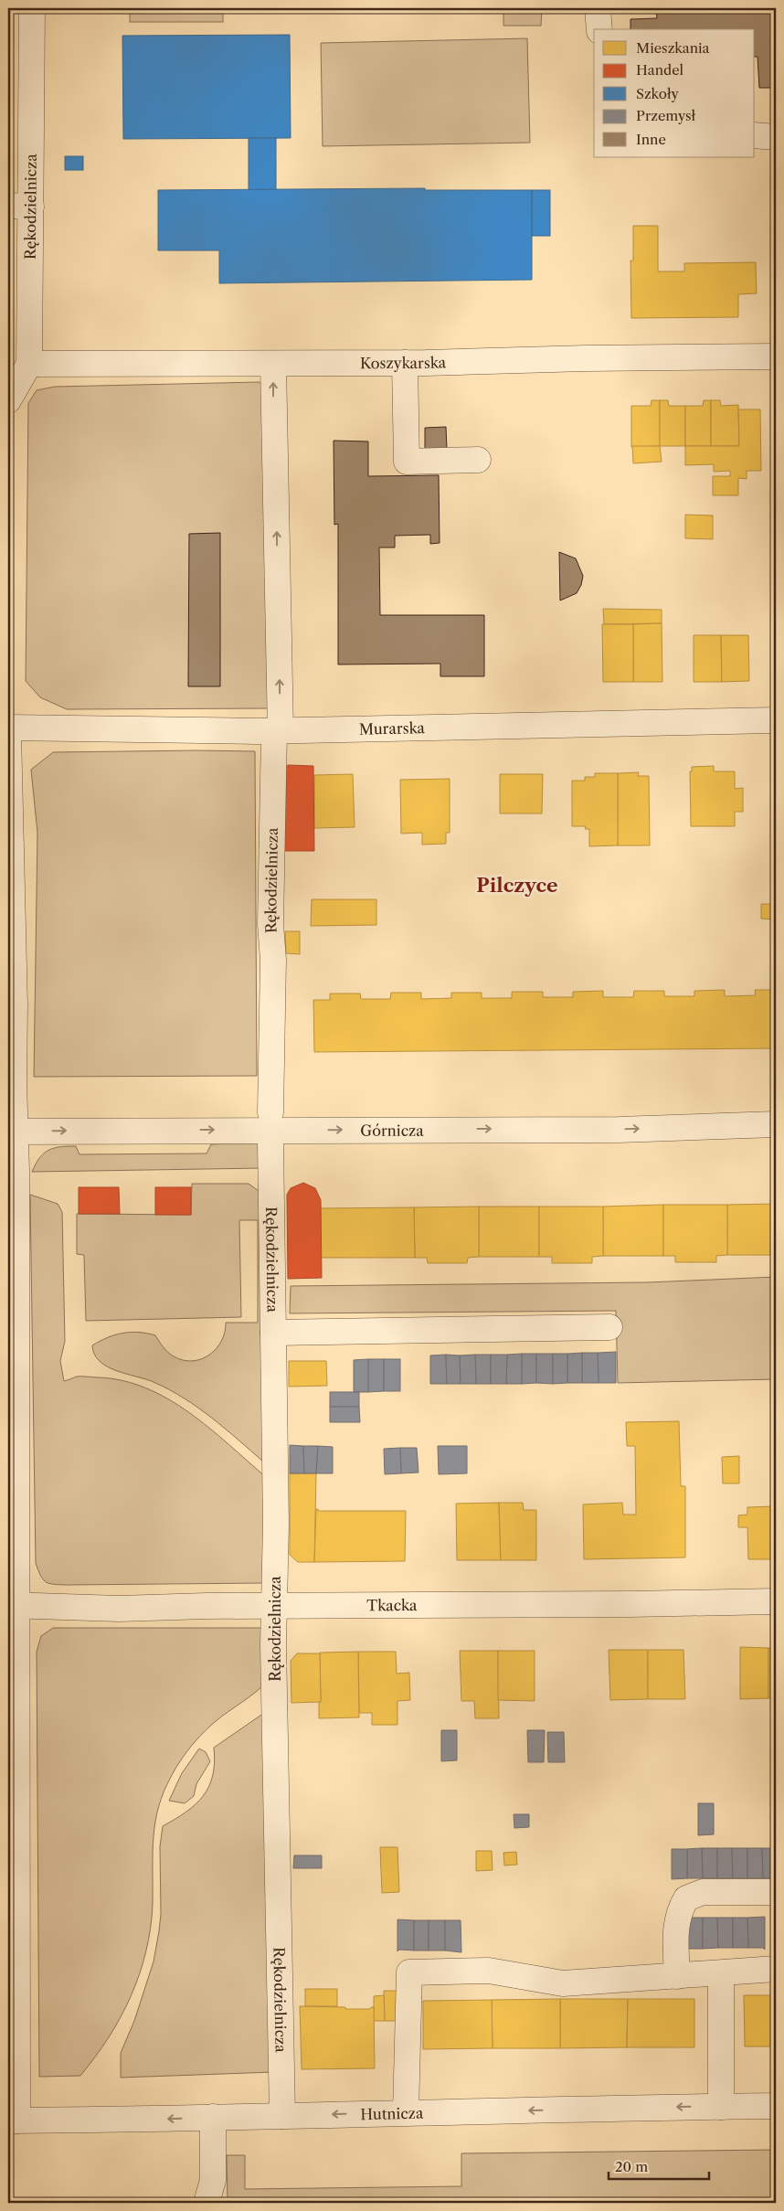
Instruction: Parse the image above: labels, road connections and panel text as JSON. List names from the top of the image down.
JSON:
{
  "streets": {
    "street": [
      "Rękodzielnicza",
      "Koszykarska",
      "Murarska",
      "Górnicza",
      "Tkacka",
      "Hutnicza"
    ]
  },
  "crossings": [
    ["Rękodzielnicza", "Koszykarska"],
    ["Rękodzielnicza", "Murarska"],
    ["Rękodzielnicza", "Tkacka"],
    ["Rękodzielnicza", "Hutnicza"]
  ],
  "one_way": ["Hutnicza"],
  "districts": ["Pilczyce"],
  "legend": [
    "Mieszkania",
    "Handel",
    "Szkoły",
    "Przemysł",
    "Inne"
  ],
  "scale_bar": "20 m"
}
